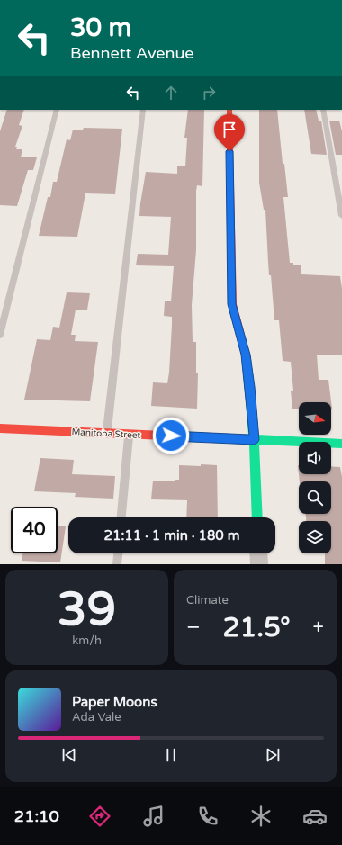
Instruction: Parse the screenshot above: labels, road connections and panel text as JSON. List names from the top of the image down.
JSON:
{
  "streets": {
    "street": ["Manitoba Street"]
  },
  "north": "right",
  "page": {
    "turn": ["30 m", "Bennett Avenue"],
    "limit": "40",
    "trip": "21:11 · 1 min · 180 m",
    "tile": [
      ["39", "km/h"],
      "Climate"
    ],
    "heat": ["−", "21.5°", "+"],
    "song": ["Paper Moons", "Ada Vale"],
    "tabs": "21:10"
  }
}
